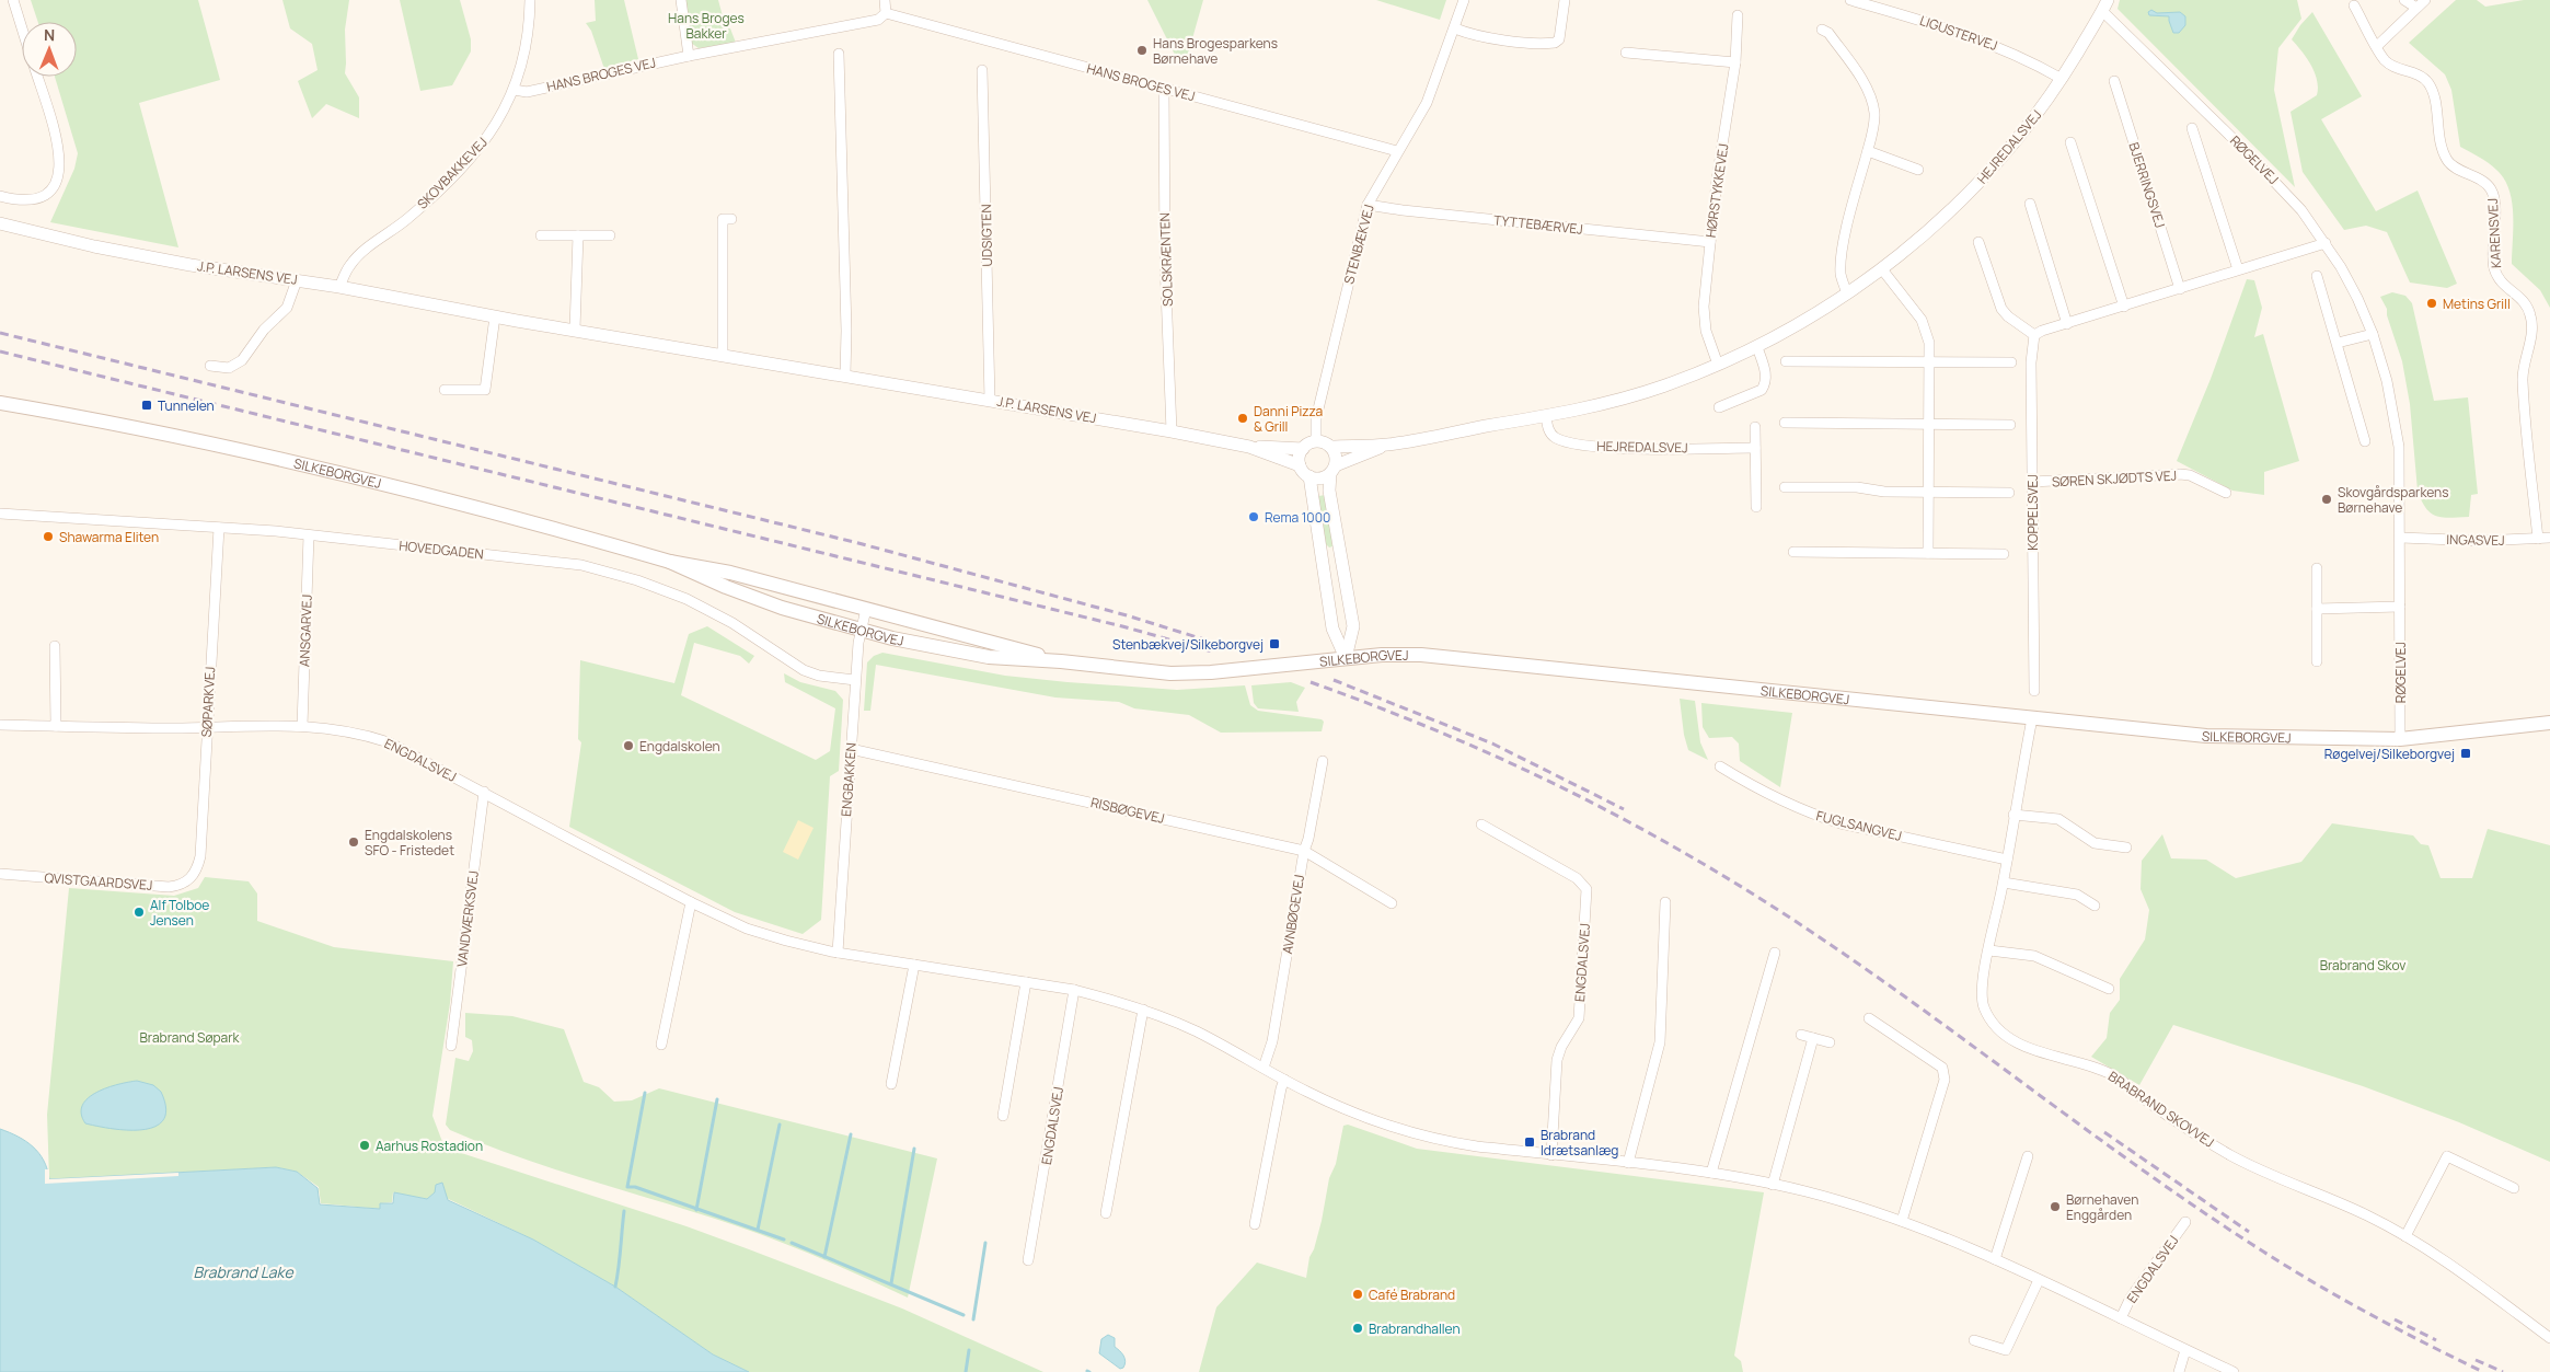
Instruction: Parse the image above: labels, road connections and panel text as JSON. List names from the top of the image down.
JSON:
{
  "streets": {
    "main road": ["SILKEBORGVEJ"],
    "street": [
      "LIGUSTERVEJ",
      "HANS BROGES VEJ",
      "HEJREDALSVEJ",
      "RØGELVEJ",
      "SKOVBAKKEVEJ",
      "BJERRINGSVEJ",
      "HØRSTYKKEVEJ",
      "TYTTEBÆRVEJ",
      "KARENSVEJ",
      "UDSIGTEN",
      "STENBÆKVEJ",
      "SOLSKRÆNTEN",
      "J.P. LARSENS VEJ",
      "SØREN SKJØDTS VEJ",
      "KOPPELSVEJ",
      "INGASVEJ",
      "HOVEDGADEN",
      "ANSGARVEJ",
      "SØPARKVEJ",
      "ENGDALSVEJ",
      "ENGBAKKEN",
      "RISBØGEVEJ",
      "FUGLSANGVEJ",
      "QVISTGAARDSVEJ",
      "AVNBØGEVEJ",
      "VANDVÆRKSVEJ",
      "BRABRAND SKOVVEJ"
    ]
  },
  "crossings": [
    ["LIGUSTERVEJ", "HEJREDALSVEJ"],
    ["HANS BROGES VEJ", "SKOVBAKKEVEJ"],
    ["HANS BROGES VEJ", "STENBÆKVEJ"],
    ["HANS BROGES VEJ", "SOLSKRÆNTEN"],
    ["HEJREDALSVEJ", "RØGELVEJ"],
    ["HEJREDALSVEJ", "HØRSTYKKEVEJ"],
    ["HEJREDALSVEJ", "STENBÆKVEJ"],
    ["HEJREDALSVEJ", "J.P. LARSENS VEJ"],
    ["RØGELVEJ", "SILKEBORGVEJ"],
    ["RØGELVEJ", "INGASVEJ"],
    ["SKOVBAKKEVEJ", "J.P. LARSENS VEJ"],
    ["HØRSTYKKEVEJ", "TYTTEBÆRVEJ"],
    ["TYTTEBÆRVEJ", "STENBÆKVEJ"],
    ["KARENSVEJ", "INGASVEJ"],
    ["UDSIGTEN", "J.P. LARSENS VEJ"],
    ["STENBÆKVEJ", "J.P. LARSENS VEJ"],
    ["SOLSKRÆNTEN", "J.P. LARSENS VEJ"],
    ["SILKEBORGVEJ", "ENGBAKKEN"],
    ["SØREN SKJØDTS VEJ", "KOPPELSVEJ"],
    ["HOVEDGADEN", "ANSGARVEJ"],
    ["HOVEDGADEN", "SØPARKVEJ"],
    ["HOVEDGADEN", "ENGBAKKEN"],
    ["ANSGARVEJ", "ENGDALSVEJ"],
    ["SØPARKVEJ", "ENGDALSVEJ"],
    ["SØPARKVEJ", "QVISTGAARDSVEJ"],
    ["ENGDALSVEJ", "ENGBAKKEN"],
    ["ENGDALSVEJ", "AVNBØGEVEJ"],
    ["ENGDALSVEJ", "VANDVÆRKSVEJ"],
    ["ENGBAKKEN", "RISBØGEVEJ"],
    ["RISBØGEVEJ", "AVNBØGEVEJ"]
  ],
  "water": ["Brabrand Lake"],
  "parks": ["Hans Broges Bakker", "Brabrand Skov", "Brabrand Søpark"],
  "places": {
    "other": [
      "Hans Brogesparkens Børnehave",
      "Metins Grill",
      "Danni Pizza & Grill",
      "Skovgårdsparkens Børnehave",
      "Rema 1000",
      "Shawarma Eliten",
      "Engdalskolen",
      "Engdalskolens SFO - Fristedet",
      "Alf Tolboe Jensen",
      "Aarhus Rostadion",
      "Børnehaven Enggården",
      "Café Brabrand",
      "Brabrandhallen"
    ],
    "transit": [
      "Tunnelen",
      "Stenbækvej/Silkeborgvej",
      "Røgelvej/Silkeborgvej",
      "Brabrand Idrætsanlæg"
    ]
  },
  "north": "top"
}
